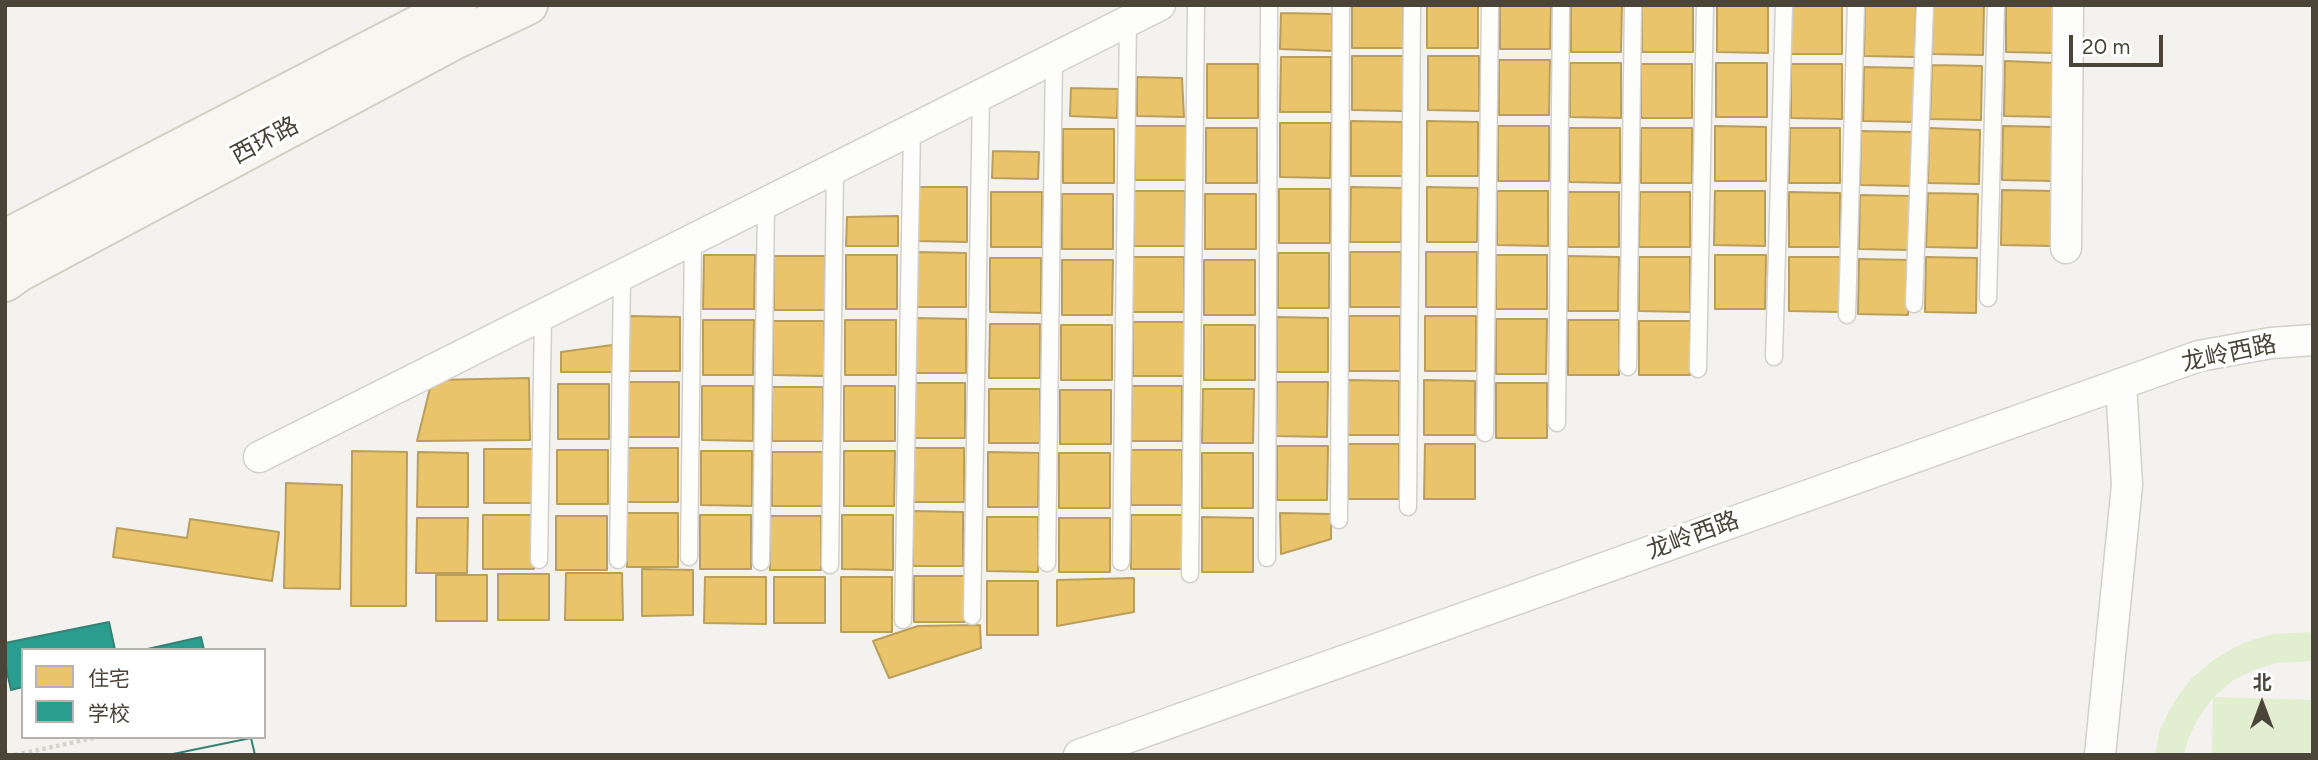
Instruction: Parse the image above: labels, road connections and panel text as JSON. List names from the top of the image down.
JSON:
{
  "streets": {
    "main road": ["西环路"],
    "street": ["龙岭西路"]
  },
  "legend": ["住宅", "学校"],
  "scale_bar": "20 m",
  "north": "top"
}
